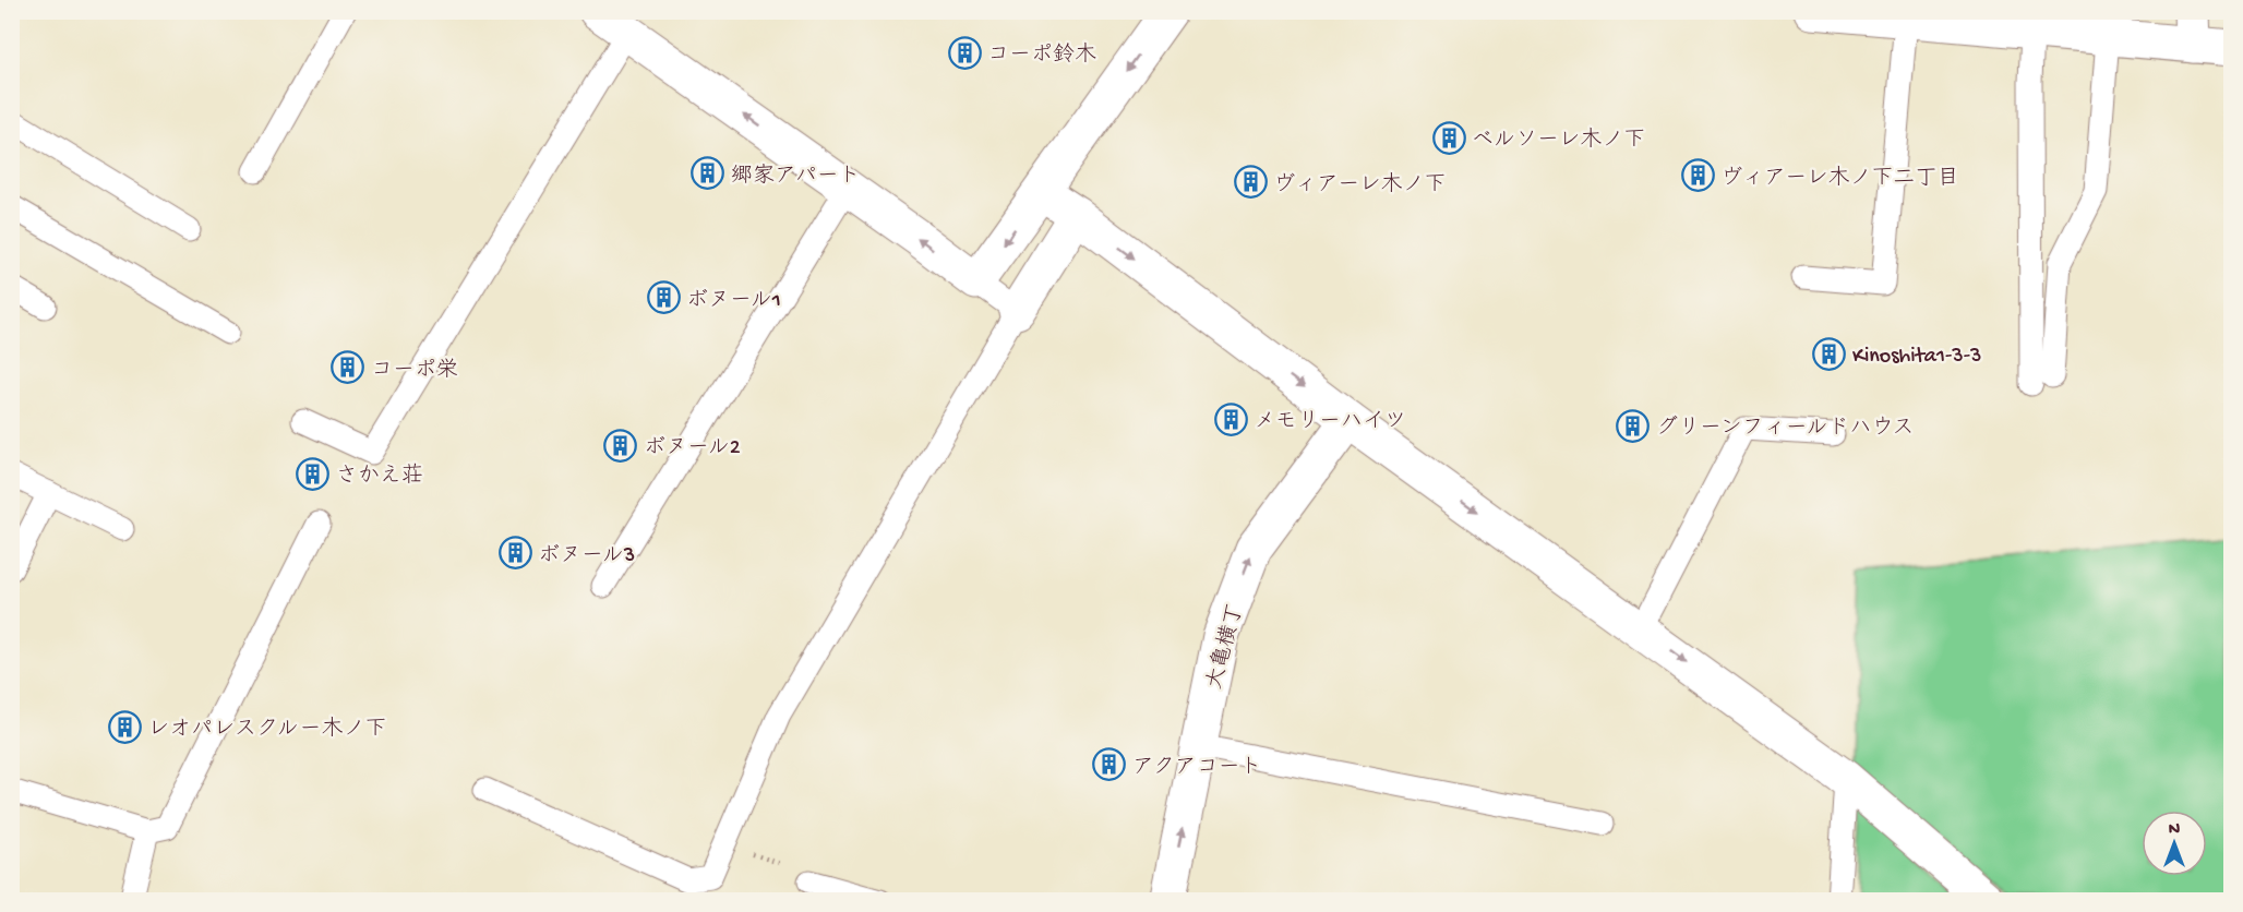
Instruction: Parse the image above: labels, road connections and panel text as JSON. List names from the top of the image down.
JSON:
{
  "streets": {
    "street": ["大亀横丁"]
  },
  "one_way": ["大亀横丁"],
  "places": {
    "building": [
      "コーポ鈴木",
      "ベルソーレ木ノ下",
      "郷家アパート",
      "ヴィアーレ木ノ下二丁目",
      "ヴィアーレ木ノ下",
      "ボヌール1",
      "Kinoshita1-3-3",
      "コーポ栄",
      "メモリーハイツ",
      "グリーンフィールドハウス",
      "ボヌール2",
      "さかえ荘",
      "ボヌール3",
      "レオパレスクルー木ノ下",
      "アクアコート"
    ]
  },
  "north": "top"
}
